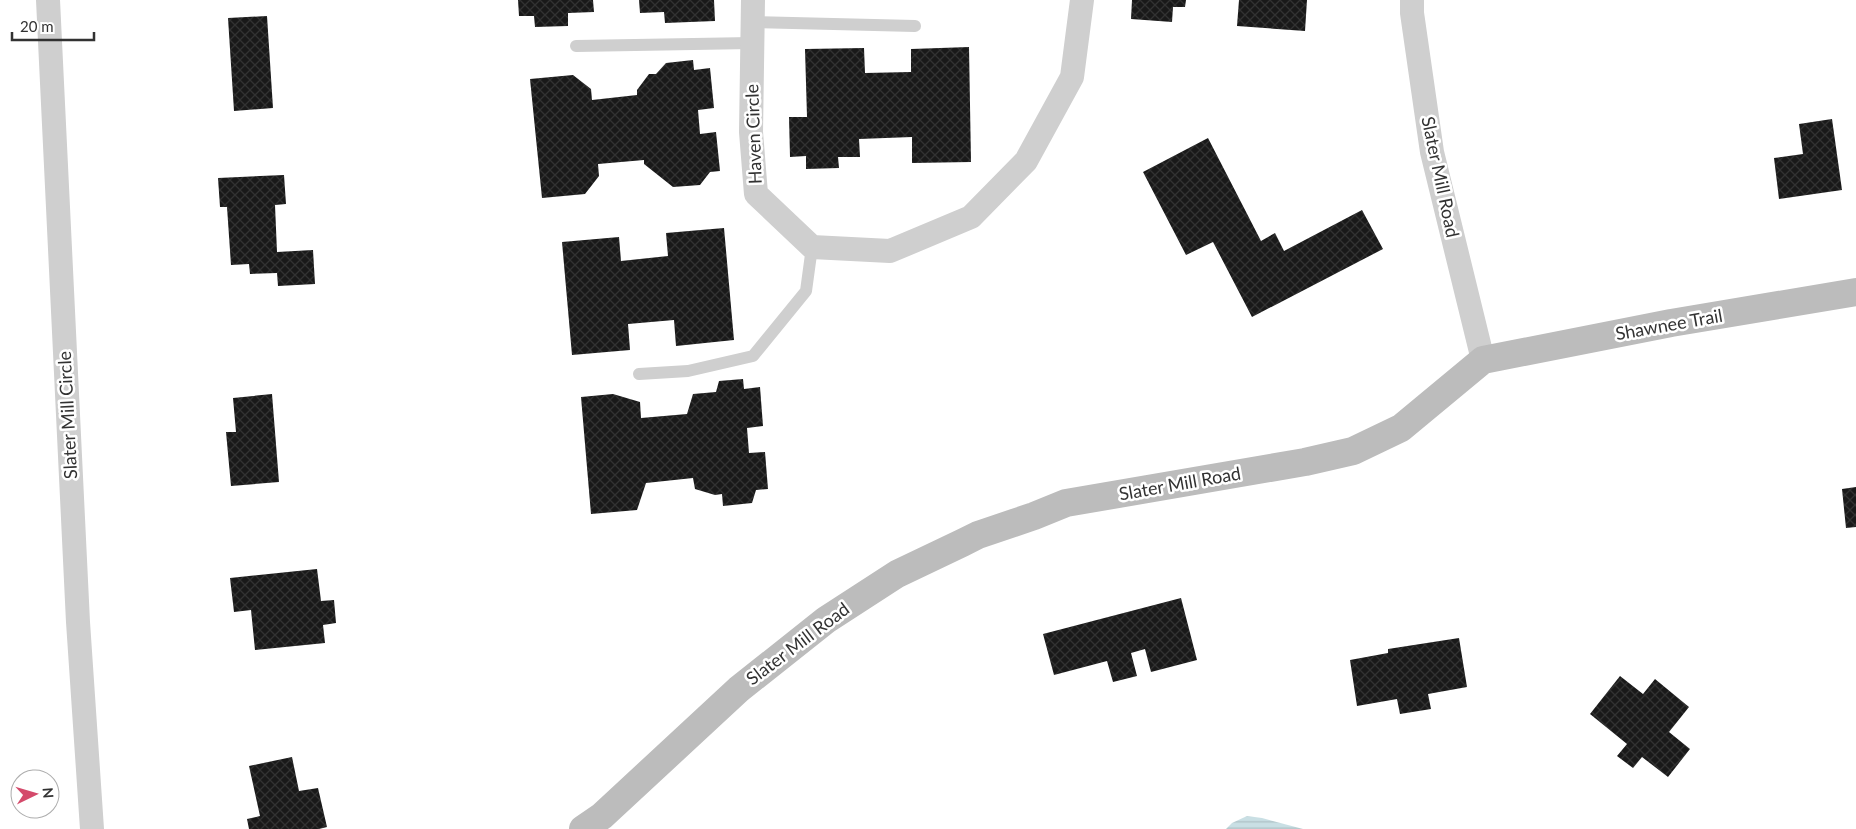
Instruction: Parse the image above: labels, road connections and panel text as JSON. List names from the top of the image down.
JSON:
{
  "streets": {
    "street": [
      "Haven Circle",
      "Slater Mill Road",
      "Shawnee Trail",
      "Slater Mill Circle"
    ]
  },
  "crossings": [
    ["Slater Mill Road", "Shawnee Trail"]
  ],
  "scale_bar": "20 m",
  "north": "right"
}
